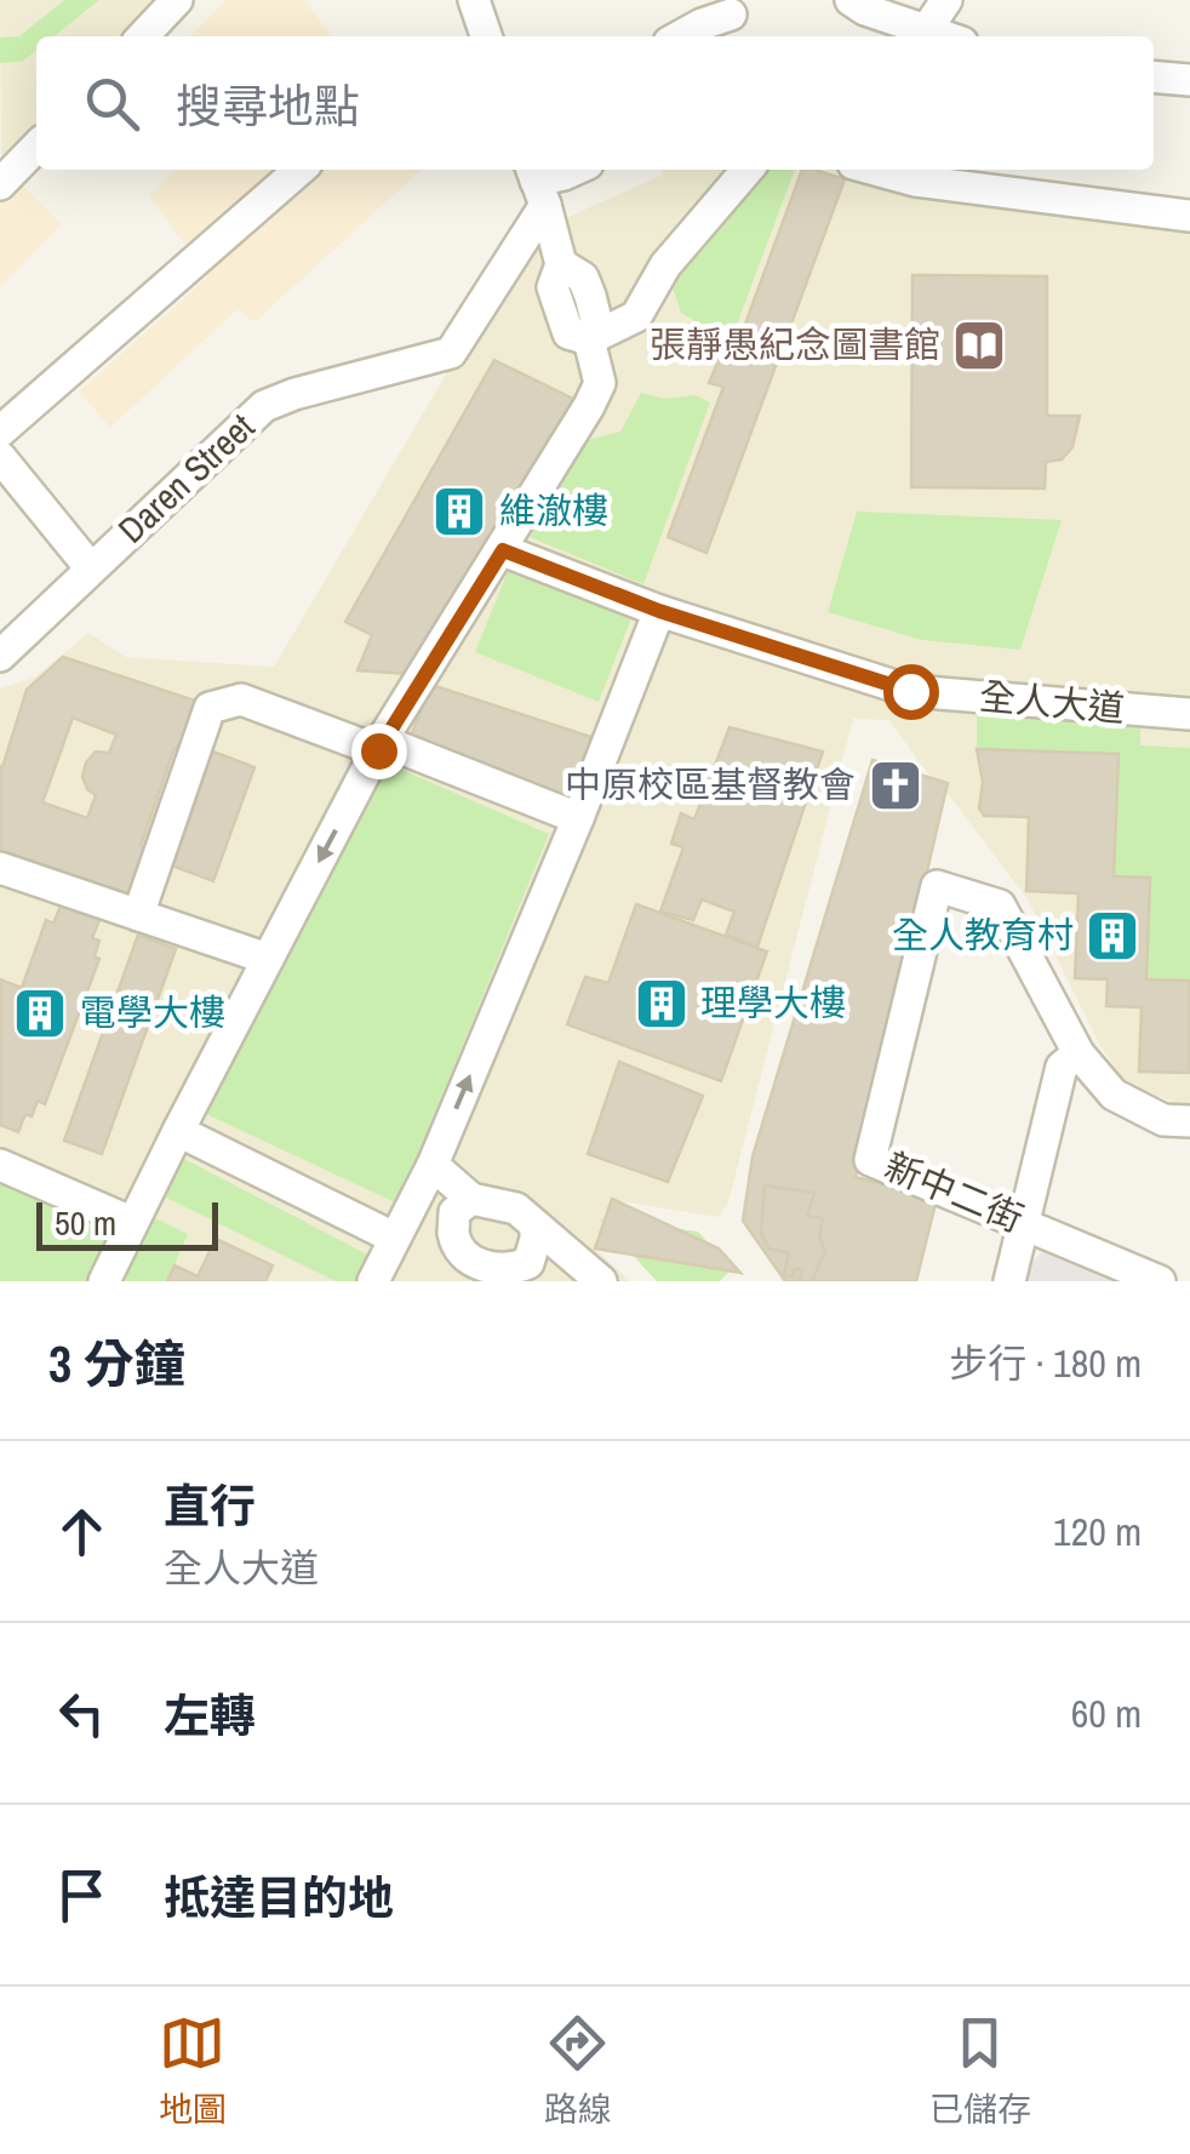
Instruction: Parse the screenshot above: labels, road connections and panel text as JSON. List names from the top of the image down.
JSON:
{
  "streets": {
    "street": ["Daren Street", "全人大道", "新中二街"]
  },
  "places": {
    "library": ["張靜愚紀念圖書館"],
    "building": [
      "維澈樓",
      "全人教育村",
      "理學大樓",
      "電學大樓"
    ],
    "church": ["中原校區基督教會"]
  },
  "scale_bar": "50 m",
  "page": {
    "search": "搜尋地點",
    "scale": "50 m",
    "heading": ["3 分鐘", "步行 · 180 m"],
    "list": [
      ["直行", "全人大道", "120 m"],
      ["左轉", "60 m"],
      "抵達目的地"
    ],
    "nav": ["地圖", "路線", "已儲存"]
  }
}
